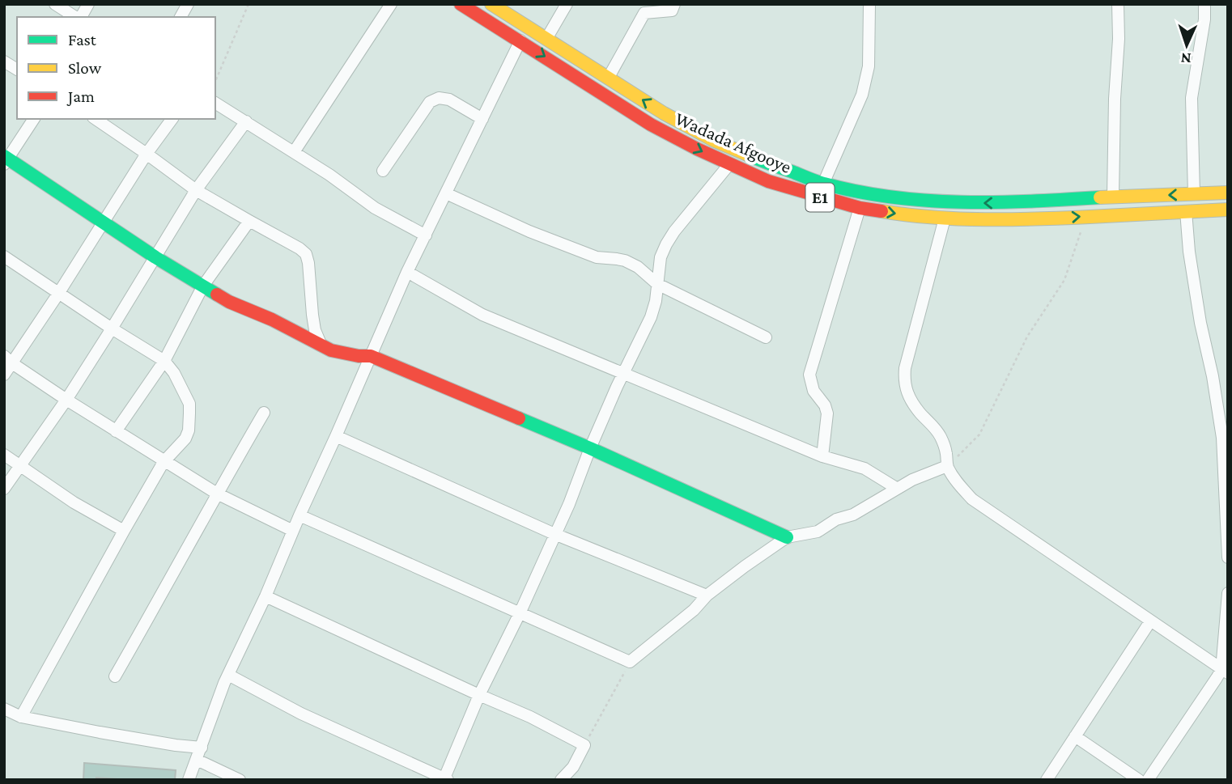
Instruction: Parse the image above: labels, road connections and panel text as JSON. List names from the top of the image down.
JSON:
{
  "streets": {
    "main road": ["Wadada Afgooye", "E1"]
  },
  "legend": ["Fast", "Slow", "Jam"],
  "north": "bottom"
}
